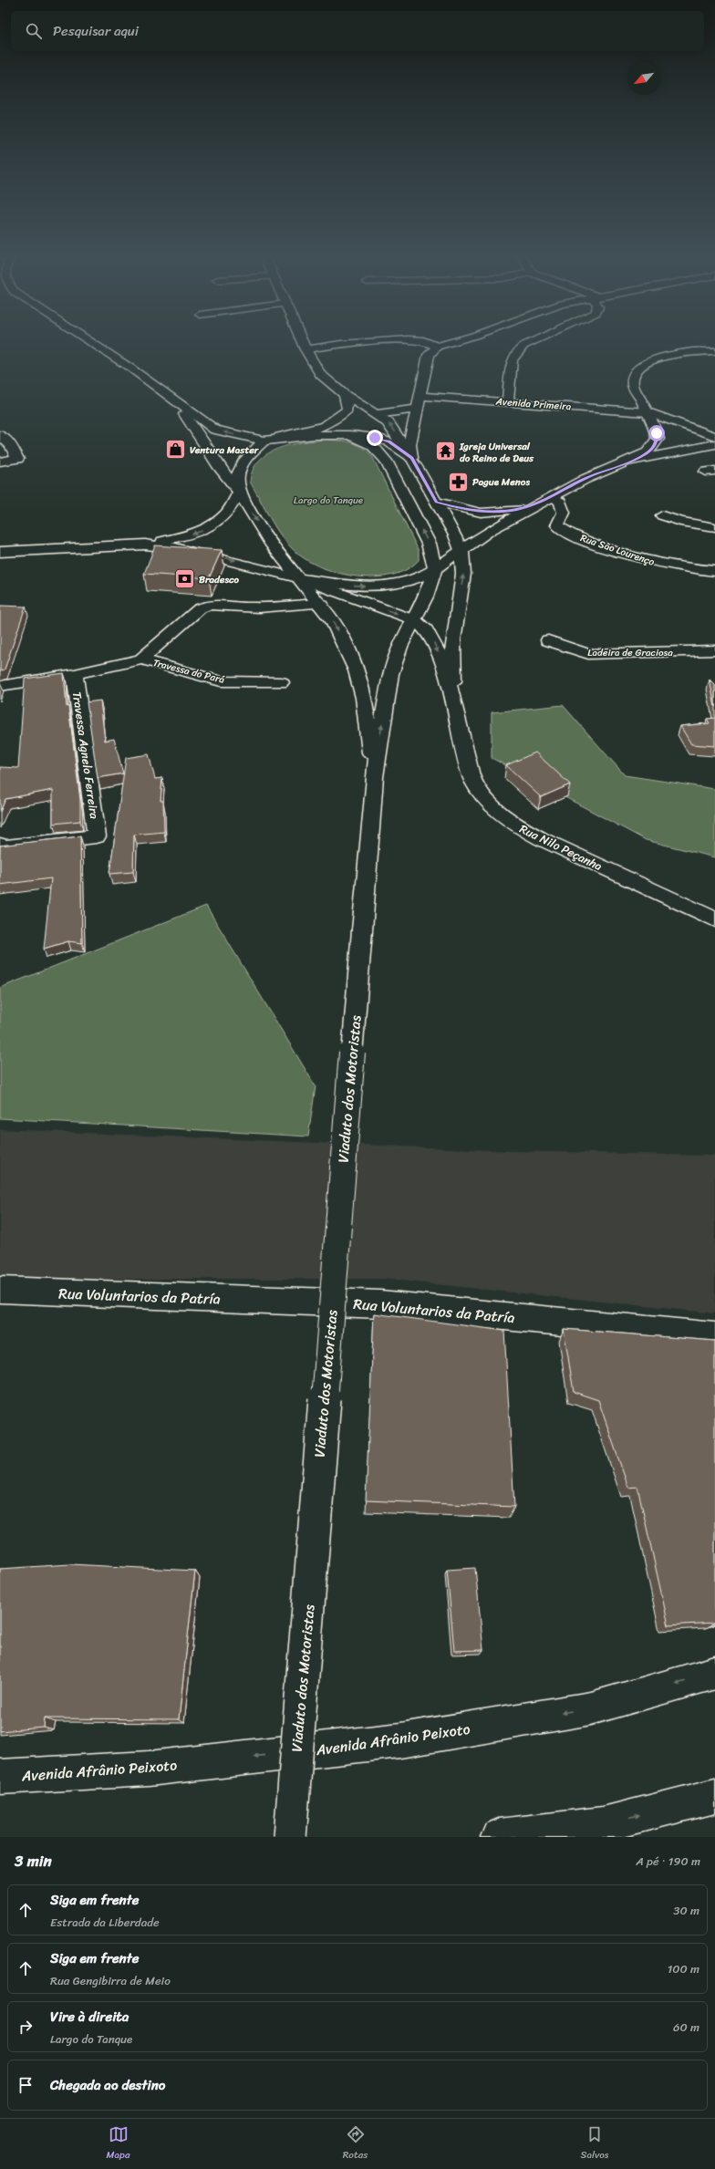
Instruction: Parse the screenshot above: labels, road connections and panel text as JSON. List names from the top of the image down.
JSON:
{
  "streets": {
    "main road": [
      "Avenida Primeira",
      "Rua São Lourenço",
      "Ladeira de Graciosa",
      "Travessa do Pará",
      "Travessa Agnelo Ferreira",
      "Rua Nilo Peçanha",
      "Viaduto dos Motoristas",
      "Rua Voluntarios da Patría",
      "Avenida Afrânio Peixoto"
    ]
  },
  "parks": ["Largo do Tanque"],
  "places": {
    "shop": ["Ventura Master"],
    "temple": ["Igreja Universal do Reino de Deus"],
    "pharmacy": ["Pague Menos"],
    "bank": ["Bradesco"]
  },
  "north": "bottom left",
  "page": {
    "search": "Pesquisar aqui",
    "heading": ["3 min", "A pé · 190 m"],
    "list": [
      ["Siga em frente", "Estrada da Liberdade", "30 m"],
      ["Siga em frente", "Rua Gengibirra de Meio", "100 m"],
      ["Vire à direita", "Largo do Tanque", "60 m"],
      "Chegada ao destino"
    ],
    "nav": ["Mapa", "Rotas", "Salvos"]
  }
}
